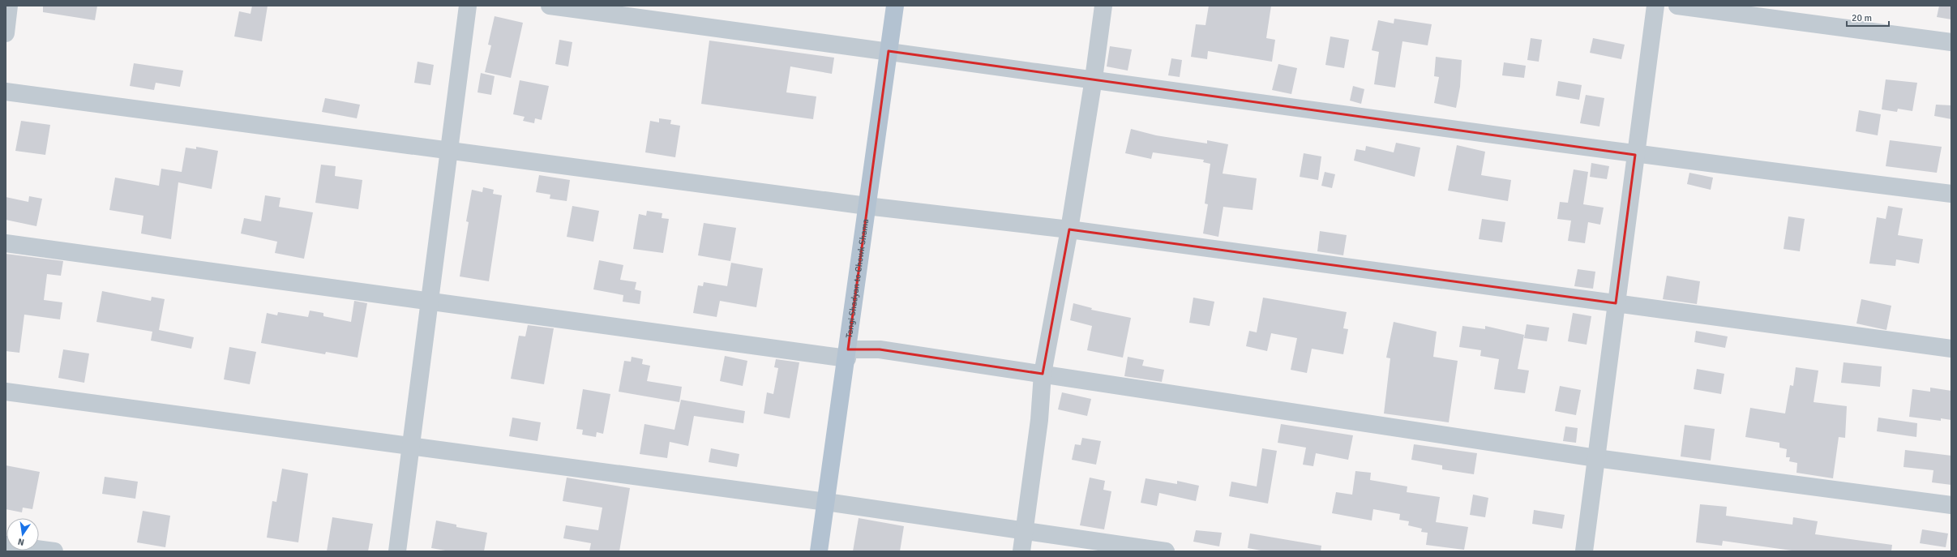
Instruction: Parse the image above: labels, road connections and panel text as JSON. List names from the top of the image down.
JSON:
{
  "streets": {
    "main road": ["Tangi Shadyan to Chowk Shama"]
  },
  "scale_bar": "20 m",
  "north": "bottom"
}
